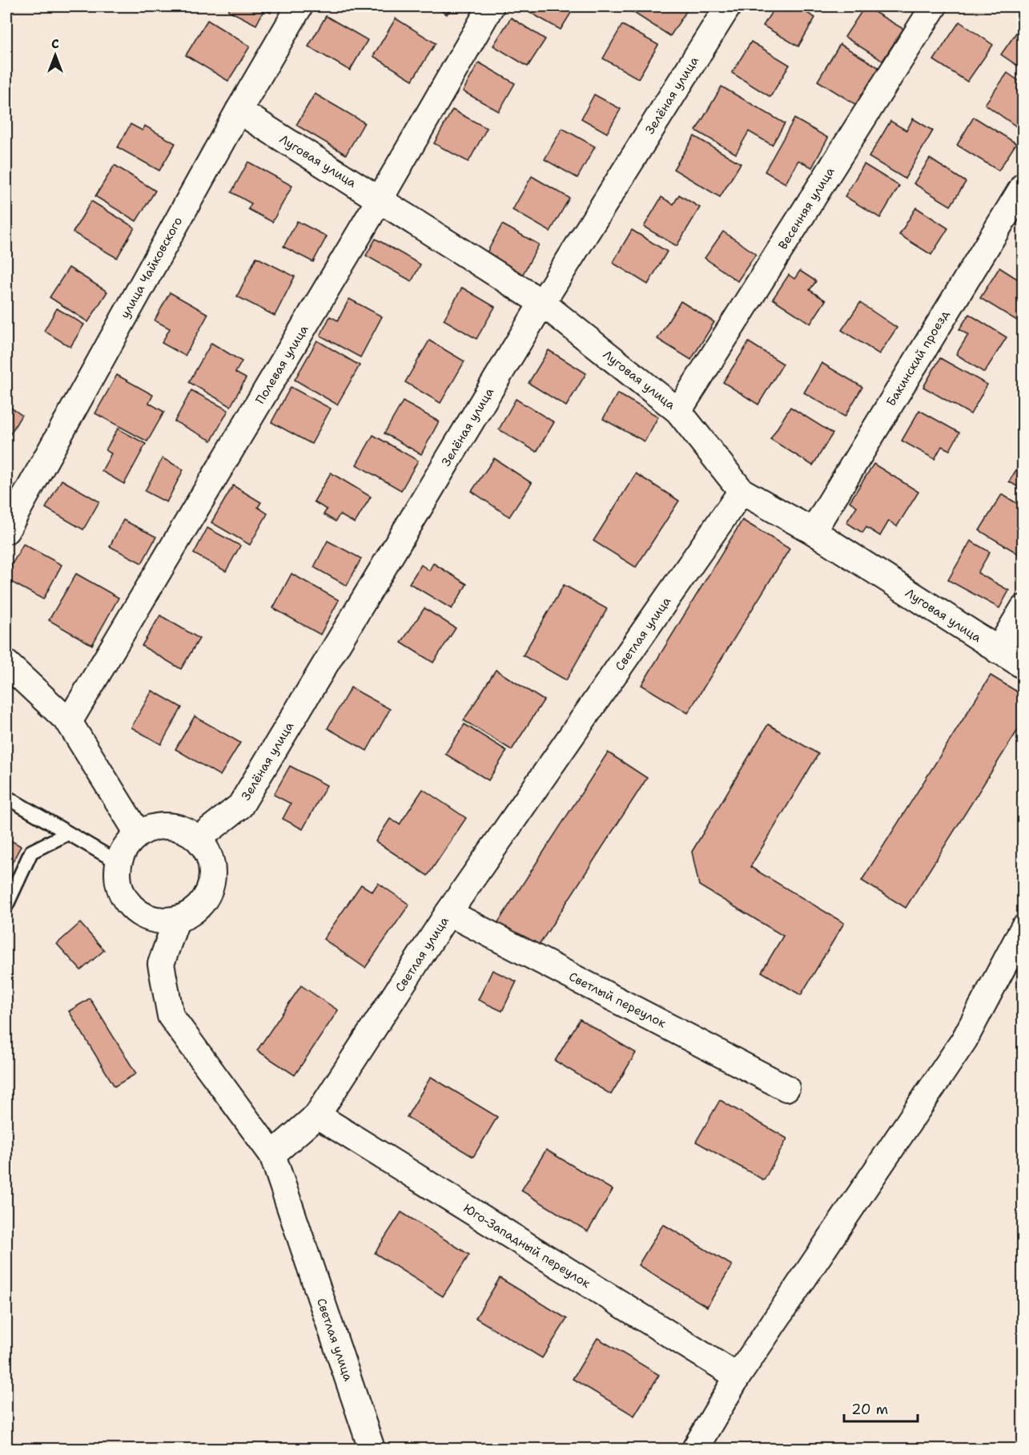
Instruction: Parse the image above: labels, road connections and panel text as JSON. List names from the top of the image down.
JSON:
{
  "streets": {
    "street": [
      "Зелёная улица",
      "Луговая улица",
      "Весенняя улица",
      "улица Чайковского",
      "Бакинский проезд",
      "Полевая улица",
      "Светлая улица",
      "Светлый переулок",
      "Юго-Западный переулок"
    ]
  },
  "crossings": [
    ["Зелёная улица", "Луговая улица"],
    ["Луговая улица", "Весенняя улица"],
    ["Луговая улица", "улица Чайковского"],
    ["Луговая улица", "Бакинский проезд"],
    ["Луговая улица", "Полевая улица"],
    ["Луговая улица", "Светлая улица"],
    ["Светлая улица", "Светлый переулок"],
    ["Светлая улица", "Юго-Западный переулок"]
  ],
  "scale_bar": "20 m",
  "north": "top"
}
